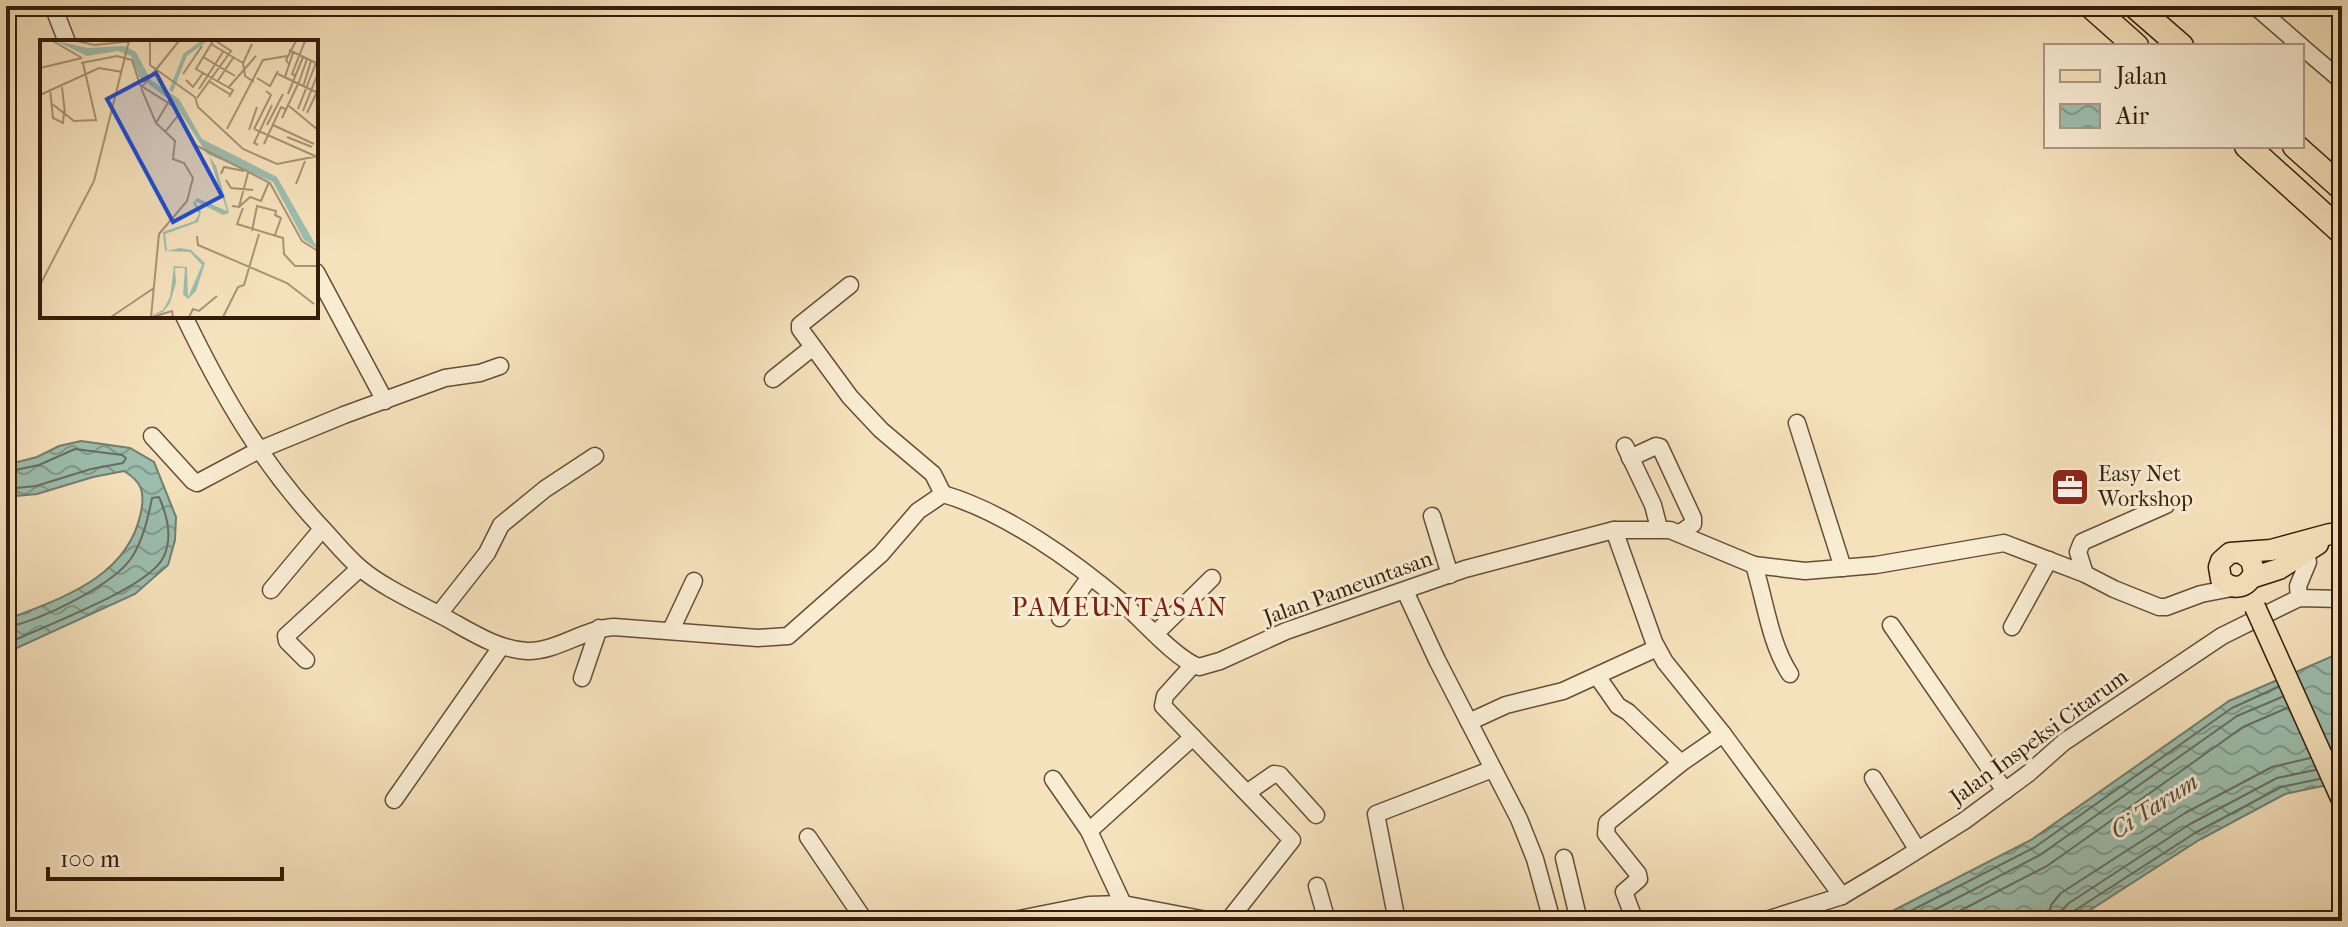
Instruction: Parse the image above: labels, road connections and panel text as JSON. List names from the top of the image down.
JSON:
{
  "streets": {
    "street": ["Jalan Pameuntasan", "Jalan Inspeksi Citarum"]
  },
  "districts": ["PAMEUNTASAN"],
  "water": ["Ci Tarum"],
  "places": {
    "office": ["Easy Net Workshop"]
  },
  "legend": ["Jalan", "Air"],
  "scale_bar": "100 m"
}
